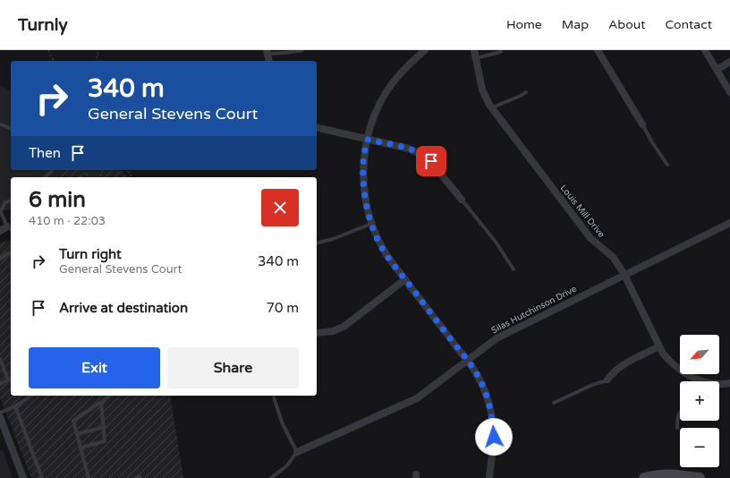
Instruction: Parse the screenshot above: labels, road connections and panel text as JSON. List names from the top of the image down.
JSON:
{
  "streets": {
    "street": ["Louis Mill Drive", "Silas Hutchinson Drive"]
  },
  "crossings": [
    ["Louis Mill Drive", "Silas Hutchinson Drive"]
  ],
  "north": "bottom left",
  "page": {
    "header": "Turnly",
    "nav": [
      "Home",
      "Map",
      "About",
      "Contact"
    ],
    "turn": ["340 m", "General Stevens Court"],
    "then": "Then",
    "heading": ["6 min", "410 m · 22:03"],
    "list": [
      {
        "name": "Turn right",
        "note": "General Stevens Court",
        "value": "340 m"
      },
      {
        "name": "Arrive at destination",
        "value": "70 m"
      }
    ],
    "map_buttons": ["+", "−"],
    "buttons": ["Exit", "Share"]
  }
}
